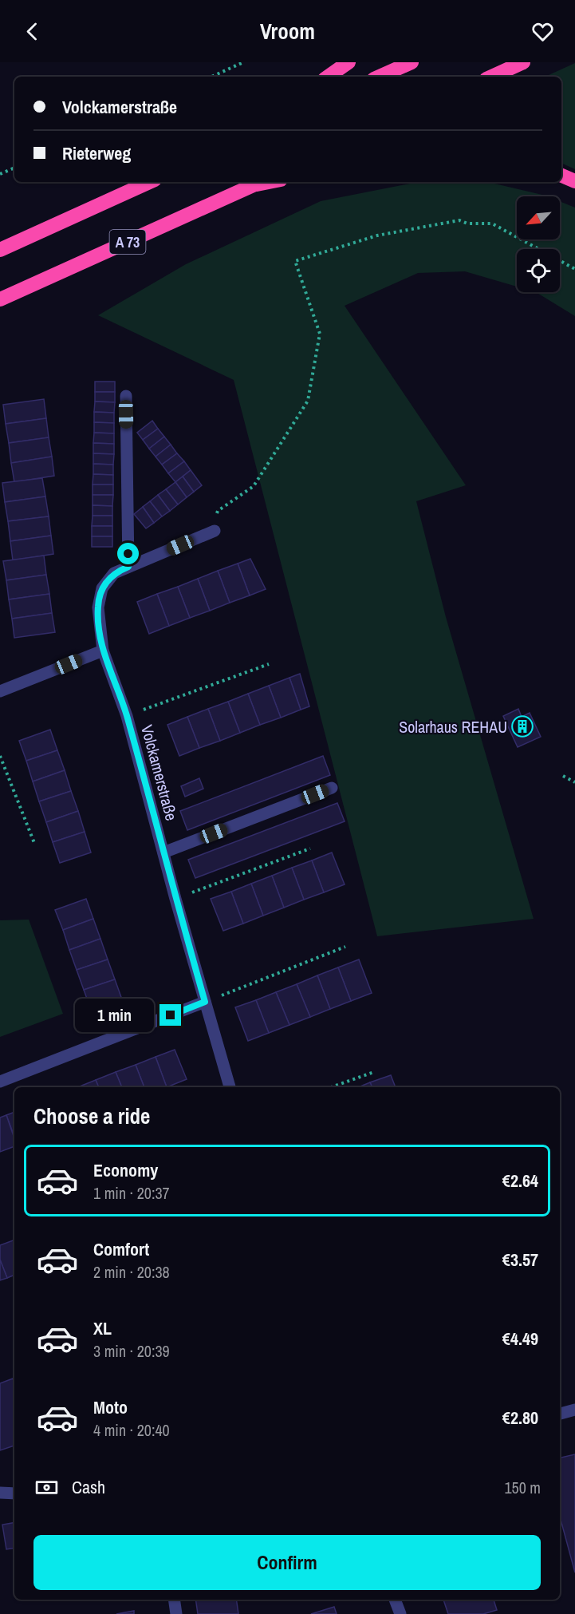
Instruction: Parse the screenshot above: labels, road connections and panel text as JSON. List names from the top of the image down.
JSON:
{
  "streets": {
    "highway": ["A 73"],
    "street": ["Volckamerstraße"]
  },
  "places": {
    "building": ["Solarhaus REHAU"]
  },
  "north": "bottom left",
  "page": {
    "header": "Vroom",
    "banner": ["Volckamerstraße", "Rieterweg"],
    "bubble": "1 min",
    "heading": "Choose a ride",
    "list": [
      {
        "name": "Economy",
        "note": "1 min · 20:37",
        "value": "€2.64"
      },
      {
        "name": "Comfort",
        "note": "2 min · 20:38",
        "value": "€3.57"
      },
      {
        "name": "XL",
        "note": "3 min · 20:39",
        "value": "€4.49"
      },
      {
        "name": "Moto",
        "note": "4 min · 20:40",
        "value": "€2.80"
      }
    ],
    "pay": ["Cash", "150 m"],
    "buttons": "Confirm"
  }
}
